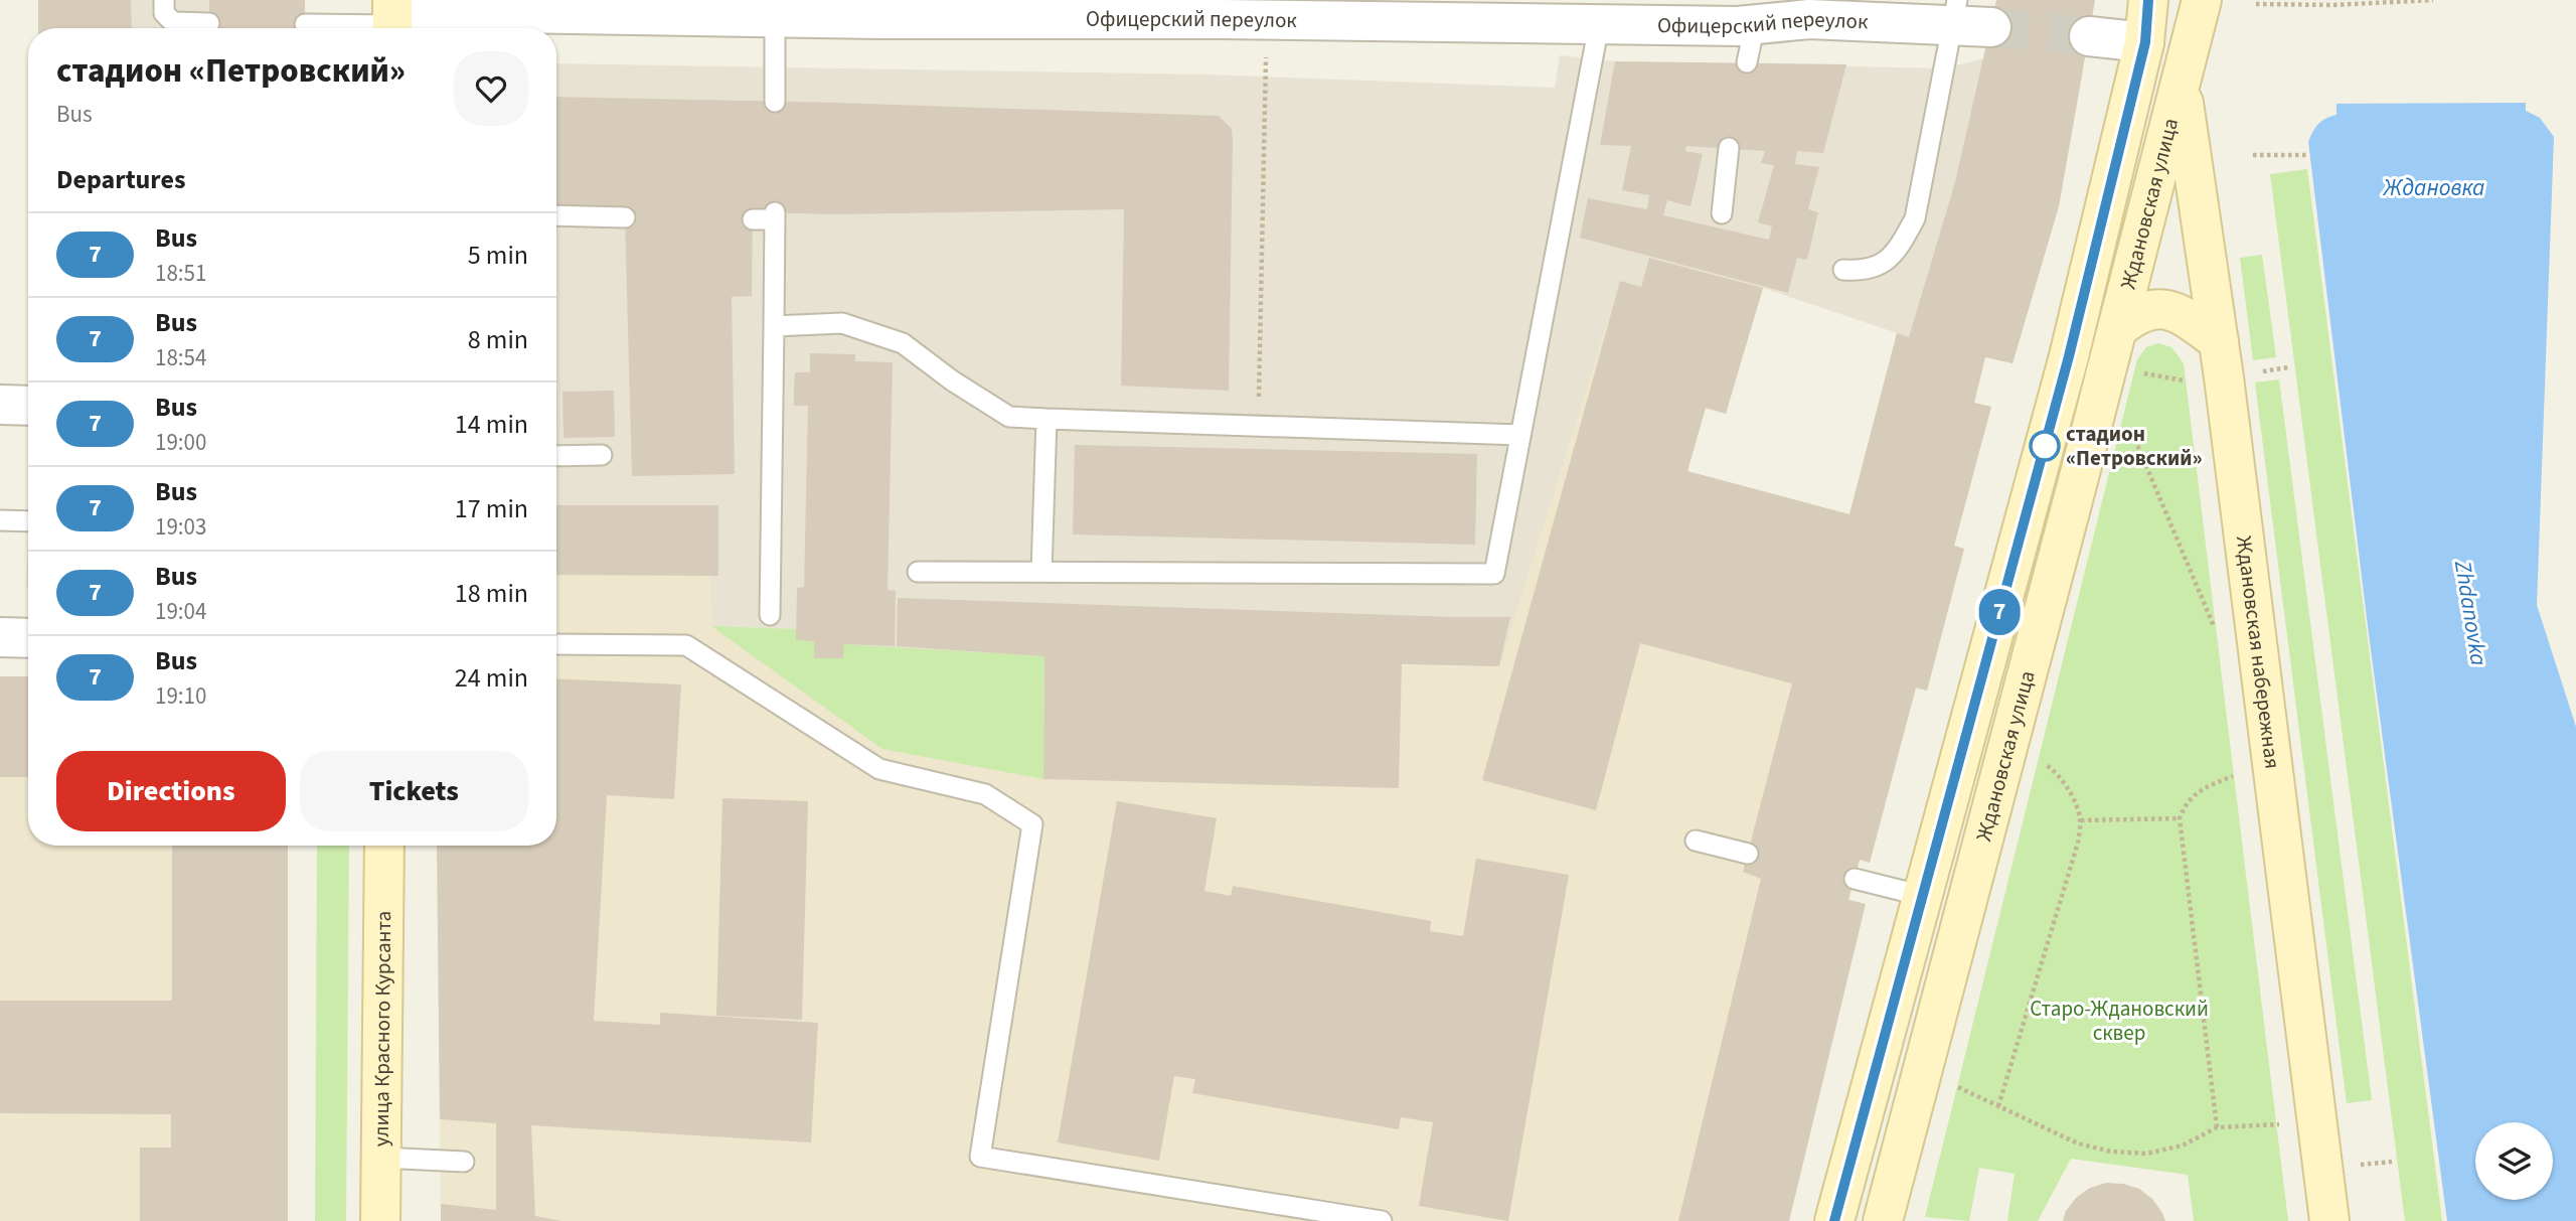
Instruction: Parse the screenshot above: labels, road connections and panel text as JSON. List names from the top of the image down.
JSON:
{
  "streets": {
    "main road": ["Ждановская улица", "Ждановская набережная", "улица Красного Курсанта"],
    "street": ["Офицерский переулок"]
  },
  "crossings": [
    ["Ждановская улица", "Ждановская набережная"]
  ],
  "water": ["Ждановка", "Zhdanovka"],
  "parks": ["Старо-Ждановский сквер"],
  "places": ["стадион «Петровский»"],
  "lines": ["bus line 7"],
  "page": {
    "on_map": "7",
    "heading": [
      ["стадион «Петровский»", "Bus"],
      "Departures"
    ],
    "list": [
      {
        "mark": "7",
        "name": "Bus",
        "note": "18:51",
        "value": "5 min"
      },
      {
        "mark": "7",
        "name": "Bus",
        "note": "18:54",
        "value": "8 min"
      },
      {
        "mark": "7",
        "name": "Bus",
        "note": "19:00",
        "value": "14 min"
      },
      {
        "mark": "7",
        "name": "Bus",
        "note": "19:03",
        "value": "17 min"
      },
      {
        "mark": "7",
        "name": "Bus",
        "note": "19:04",
        "value": "18 min"
      },
      {
        "mark": "7",
        "name": "Bus",
        "note": "19:10",
        "value": "24 min"
      }
    ],
    "buttons": ["Directions", "Tickets"]
  }
}
